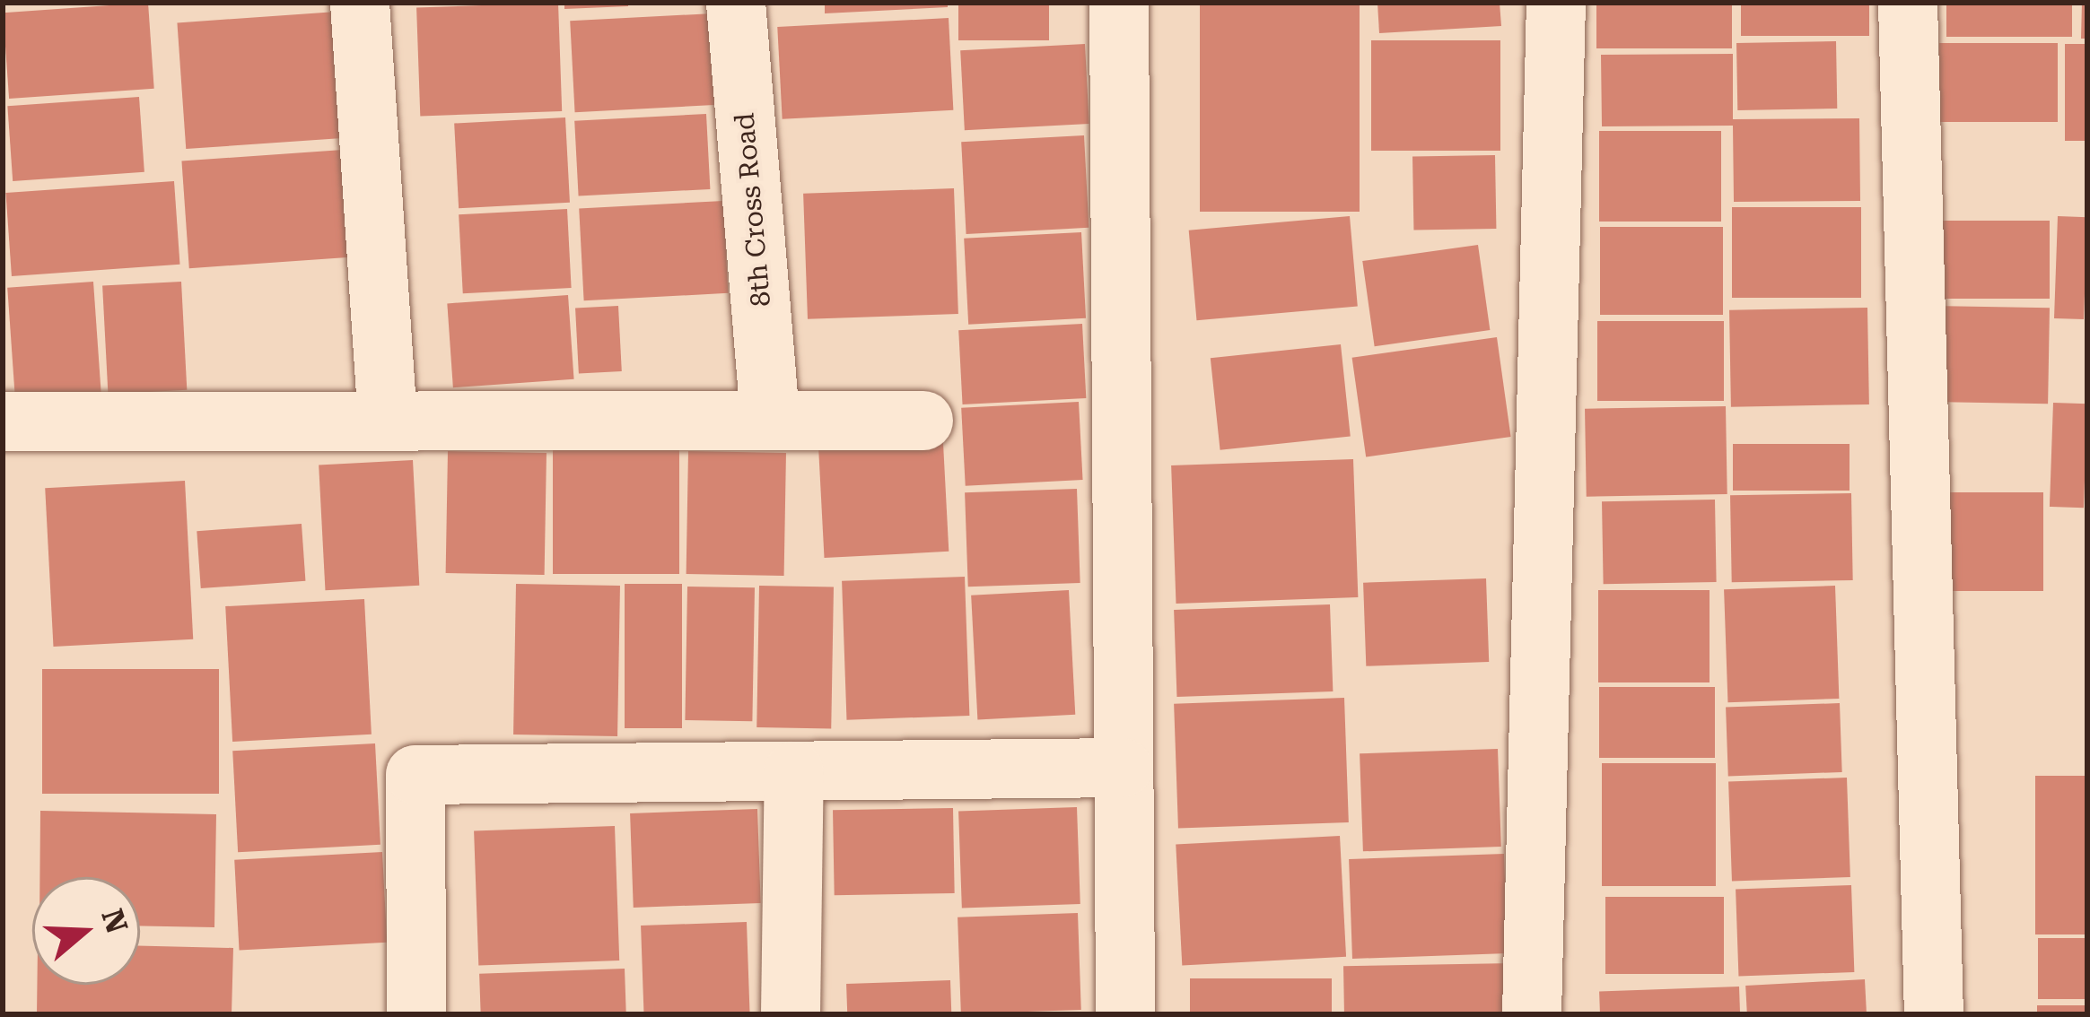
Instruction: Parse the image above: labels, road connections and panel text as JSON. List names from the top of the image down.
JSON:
{
  "streets": {
    "street": ["8th Cross Road"]
  },
  "north": "right"
}
